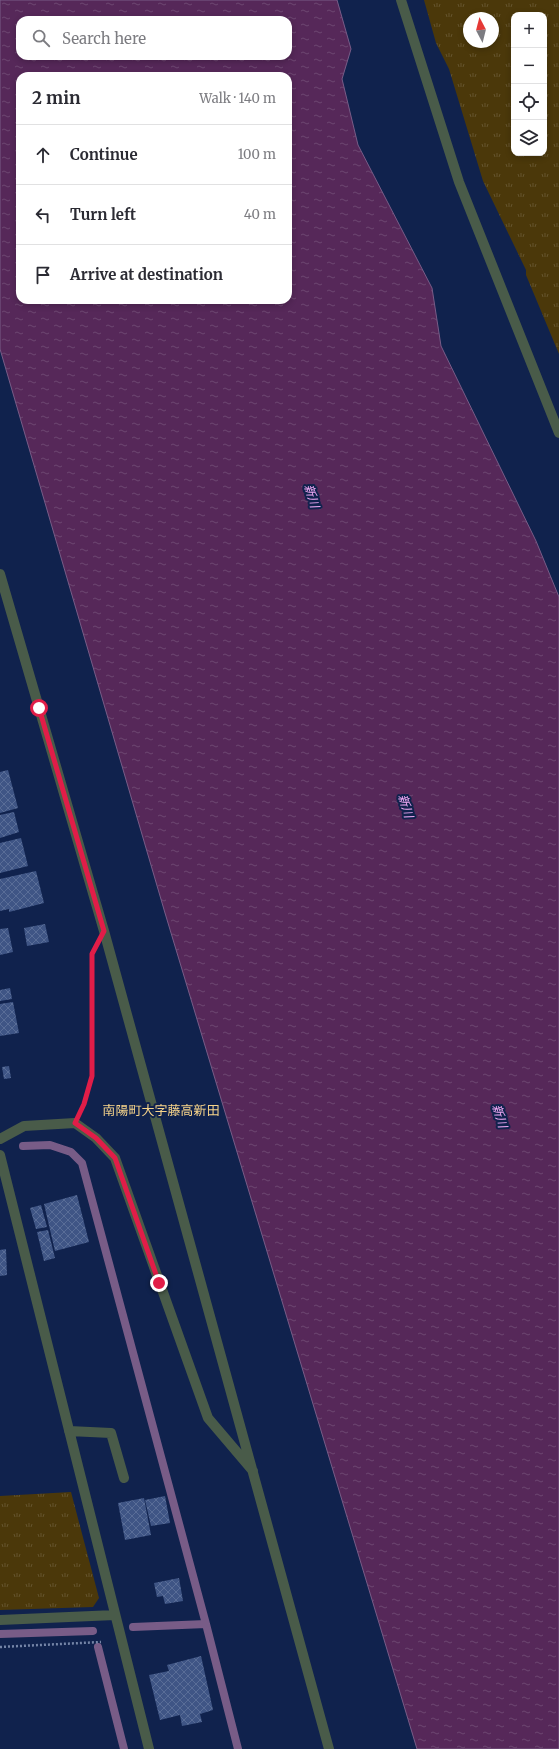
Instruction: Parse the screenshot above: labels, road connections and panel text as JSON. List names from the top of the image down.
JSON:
{
  "districts": ["南陽町大字藤高新田"],
  "water": ["新川"],
  "north": "top",
  "page": {
    "map_buttons": ["+", "−"],
    "search": "Search here",
    "heading": ["2 min", "Walk · 140 m"],
    "list": [
      ["Continue", "100 m"],
      ["Turn left", "40 m"],
      "Arrive at destination"
    ]
  }
}
